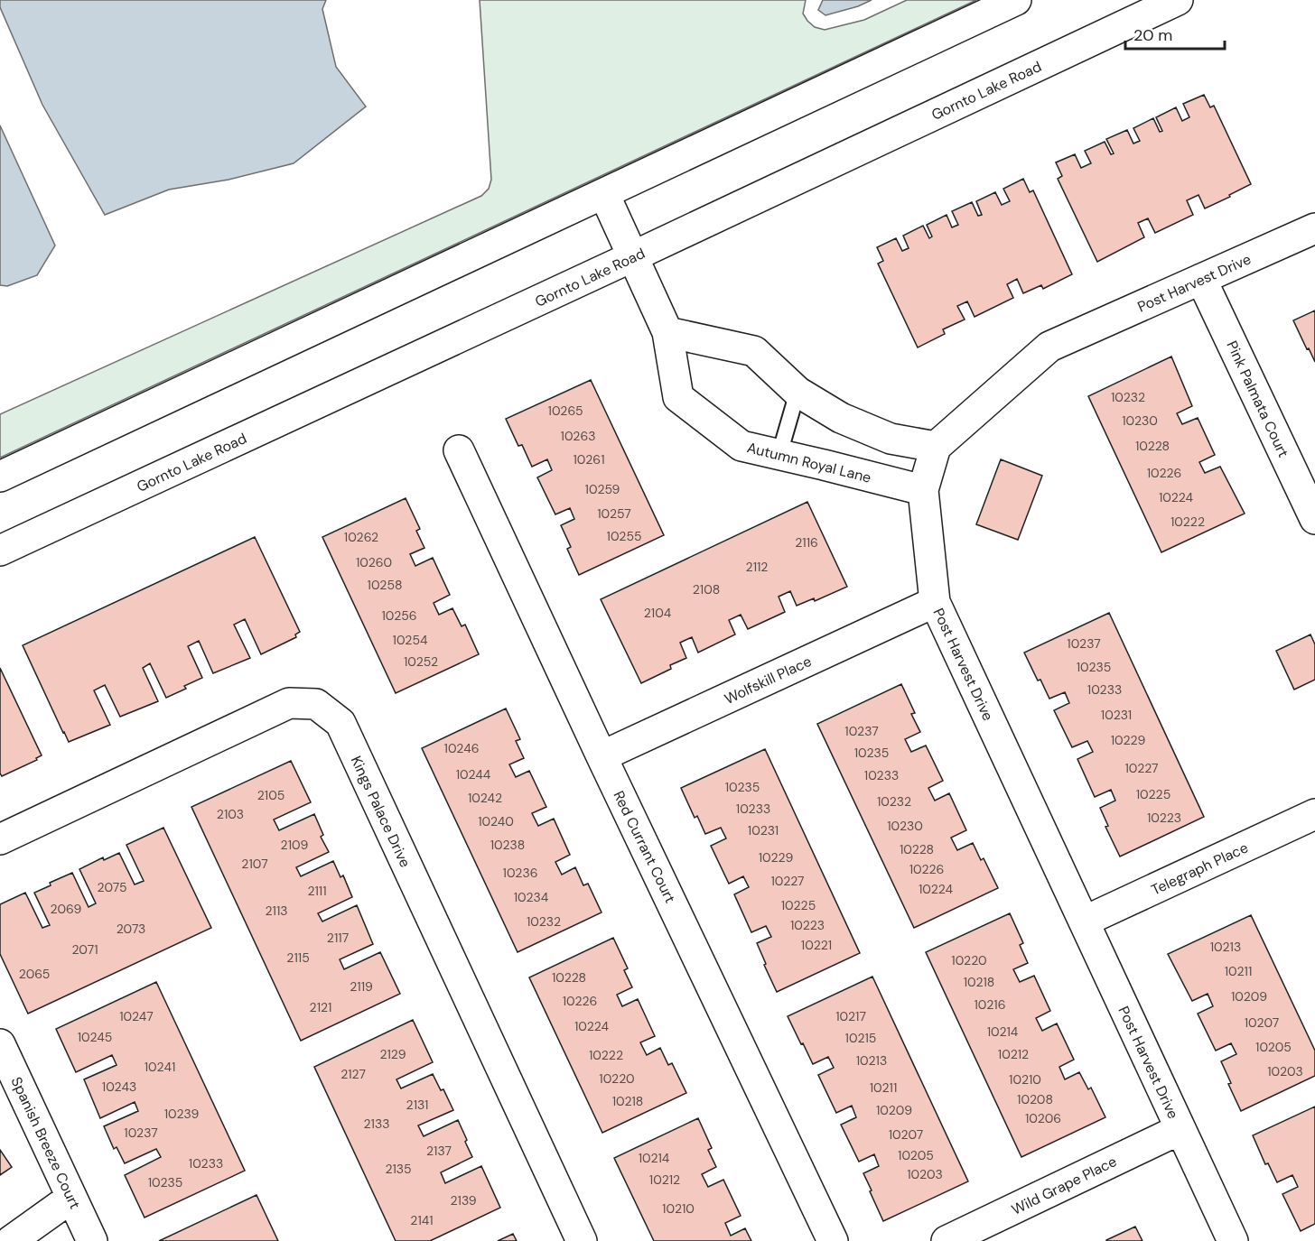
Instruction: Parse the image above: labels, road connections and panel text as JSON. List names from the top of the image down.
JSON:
{
  "streets": {
    "street": [
      "Gornto Lake Road",
      "Post Harvest Drive",
      "Pink Palmata Court",
      "Autumn Royal Lane",
      "Wolfskill Place",
      "Kings Palace Drive",
      "Red Currant Court",
      "Telegraph Place",
      "Spanish Breeze Court",
      "Wild Grape Place"
    ]
  },
  "crossings": [
    ["Gornto Lake Road", "Autumn Royal Lane"],
    ["Post Harvest Drive", "Pink Palmata Court"],
    ["Post Harvest Drive", "Autumn Royal Lane"],
    ["Post Harvest Drive", "Wolfskill Place"],
    ["Post Harvest Drive", "Telegraph Place"],
    ["Post Harvest Drive", "Wild Grape Place"],
    ["Wolfskill Place", "Red Currant Court"]
  ],
  "house_numbers": [
    "10232",
    "10265",
    "10230",
    "10263",
    "10228",
    "10261",
    "10226",
    "10259",
    "10224",
    "10257",
    "10222",
    "10255",
    "10262",
    "2116",
    "10260",
    "2112",
    "10258",
    "2108",
    "2104",
    "10256",
    "10254",
    "10237",
    "10252",
    "10235",
    "10233",
    "10231",
    "10237",
    "10229",
    "10246",
    "10235",
    "10227",
    "10244",
    "10233",
    "10235",
    "10225",
    "2105",
    "10242",
    "10232",
    "10233",
    "2103",
    "10223",
    "10240",
    "10230",
    "10231",
    "2109",
    "10238",
    "10228",
    "10229",
    "2107",
    "10226",
    "10236",
    "10227",
    "2075",
    "10224",
    "2111",
    "10234",
    "10225",
    "2069",
    "2113",
    "10232",
    "10223",
    "2073",
    "2117",
    "10221",
    "10213",
    "2071",
    "2115",
    "10220",
    "10211",
    "2065",
    "10228",
    "10218",
    "2119",
    "10209",
    "10226",
    "10216",
    "2121",
    "10247",
    "10217",
    "10207",
    "10224",
    "10214",
    "10245",
    "10215",
    "10205",
    "2129",
    "10212",
    "10222",
    "10213",
    "10241",
    "10203",
    "2127",
    "10220",
    "10210",
    "10243",
    "10211",
    "10208",
    "10218",
    "2131",
    "10209",
    "10239",
    "10206",
    "2133",
    "10237",
    "10207",
    "2137",
    "10205",
    "10214",
    "10233",
    "2135",
    "10203",
    "10212",
    "10235",
    "2139",
    "10210",
    "2141"
  ],
  "scale_bar": "20 m"
}
